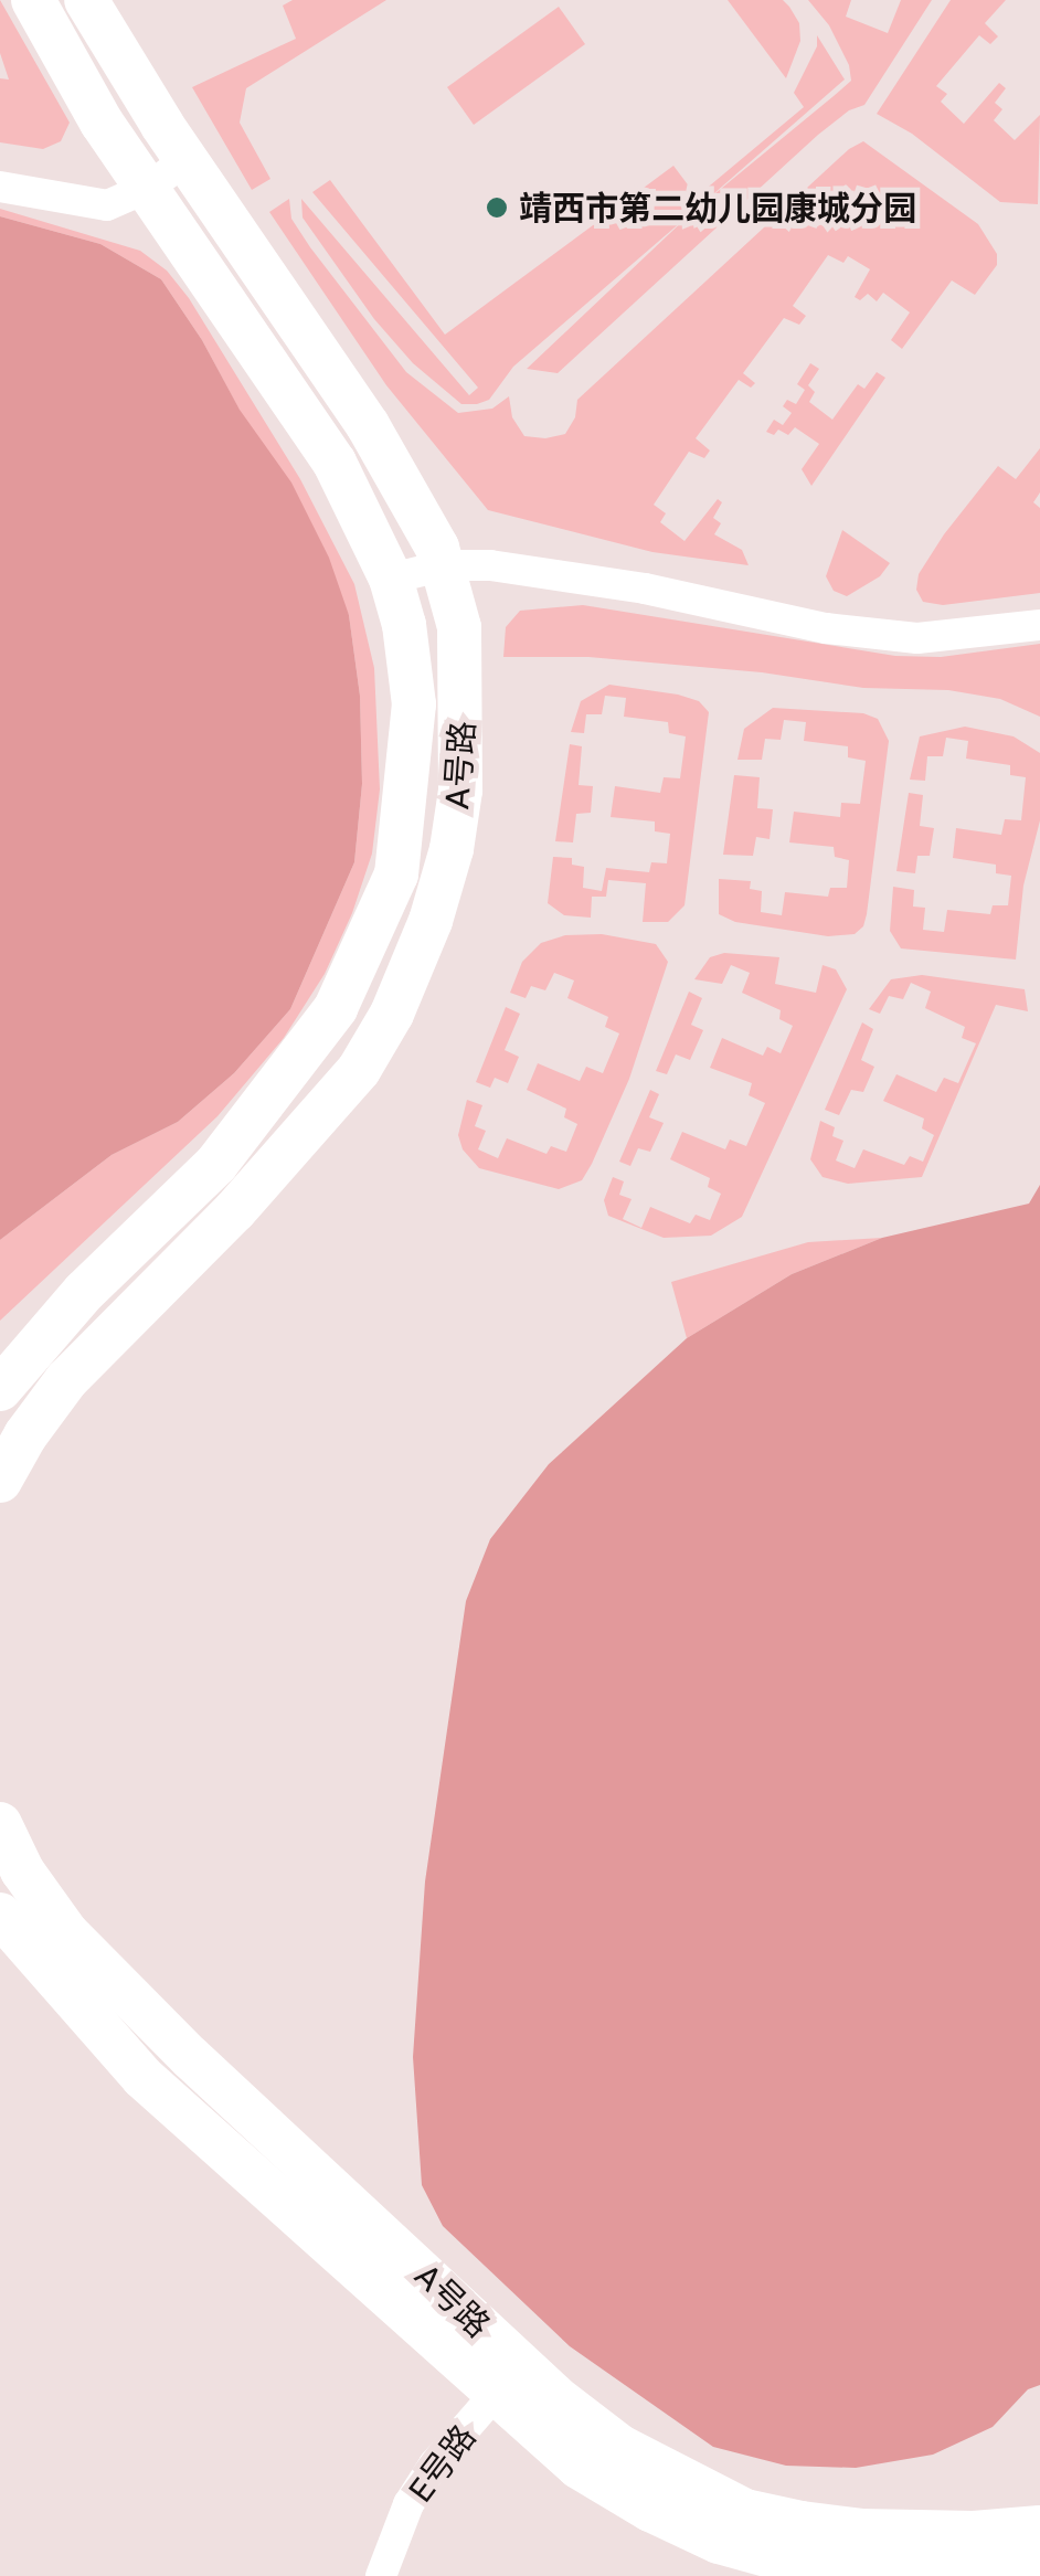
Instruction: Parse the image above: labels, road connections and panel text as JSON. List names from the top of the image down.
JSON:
{
  "streets": {
    "street": ["A号路", "E号路"]
  },
  "crossings": [
    ["A号路", "E号路"]
  ],
  "places": ["靖西市第二幼儿园康城分园"]
}
